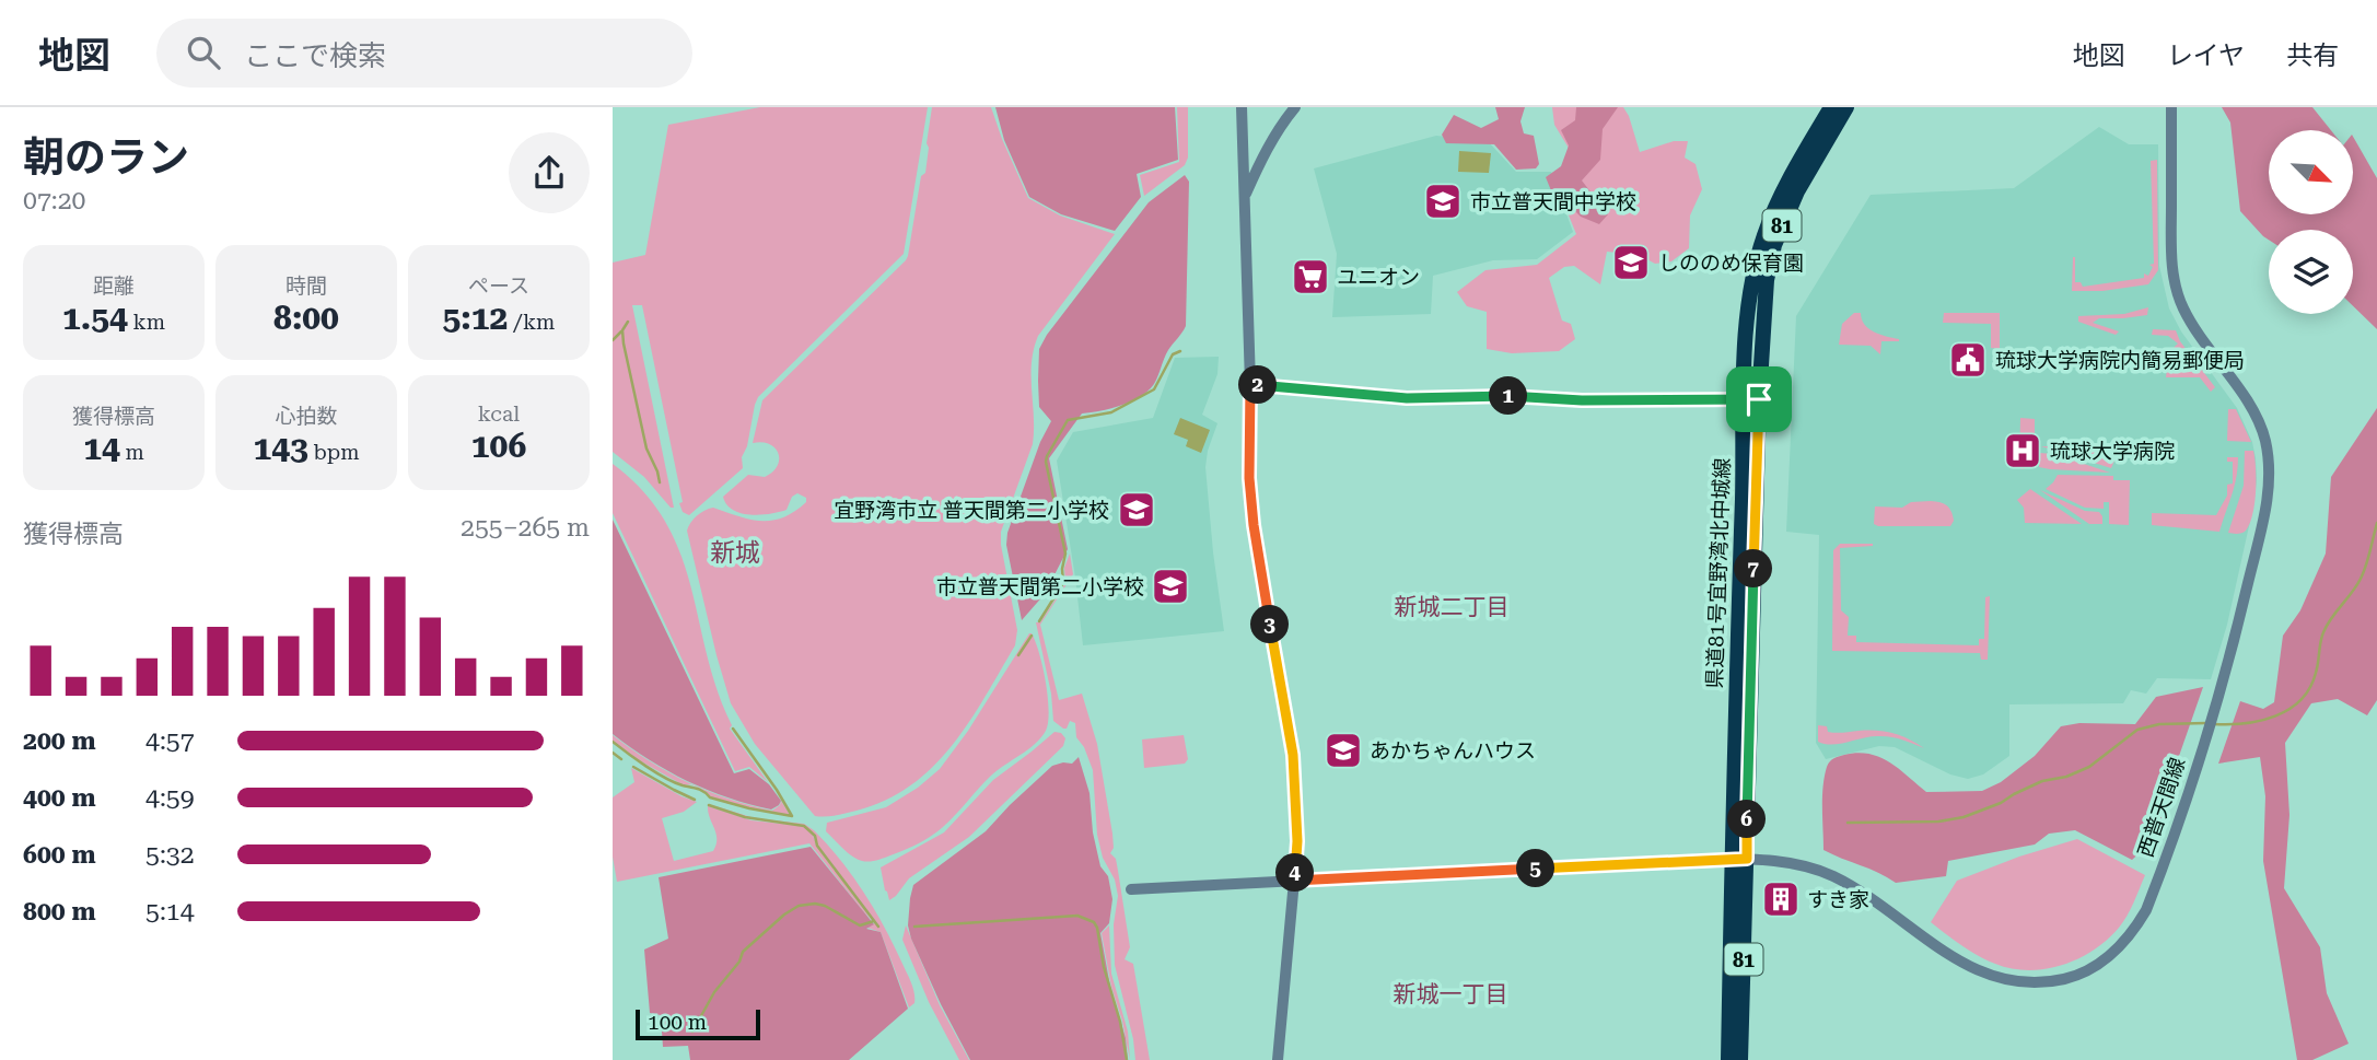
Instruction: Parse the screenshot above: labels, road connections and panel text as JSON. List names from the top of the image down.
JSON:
{
  "streets": {
    "main road": ["81", "県道81号宜野湾北中城線"],
    "street": ["西普天間線"]
  },
  "crossings": [
    ["県道81号宜野湾北中城線", "西普天間線"]
  ],
  "districts": ["新城", "新城二丁目", "新城一丁目"],
  "places": {
    "school or university": [
      "市立普天間中学校",
      "しののめ保育園",
      "宜野湾市立 普天間第二小学校",
      "市立普天間第二小学校",
      "あかちゃんハウス"
    ],
    "supermarket": ["ユニオン"],
    "public building": ["琉球大学病院内簡易郵便局"],
    "hospital": ["琉球大学病院"],
    "building": ["すき家"]
  },
  "scale_bar": "100 m",
  "north": "bottom right",
  "page": {
    "header": "地図",
    "search": "ここで検索",
    "nav": ["地図", "レイヤ", "共有"],
    "heading": ["朝のラン", "07:20"],
    "stats": [
      ["距離", "1.54 km"],
      ["時間", "8:00"],
      ["ペース", "5:12 /km"],
      ["獲得標高", "14 m"],
      ["心拍数", "143 bpm"],
      ["kcal", "106"]
    ],
    "pins": [
      "2",
      "1",
      "7",
      "3",
      "6",
      "5",
      "4"
    ],
    "chart": ["獲得標高", "255–265 m"],
    "list": [
      {
        "name": "200 m",
        "note": "4:57"
      },
      {
        "name": "400 m",
        "note": "4:59"
      },
      {
        "name": "600 m",
        "note": "5:32"
      },
      {
        "name": "800 m",
        "note": "5:14"
      }
    ],
    "scale": "100 m"
  }
}
